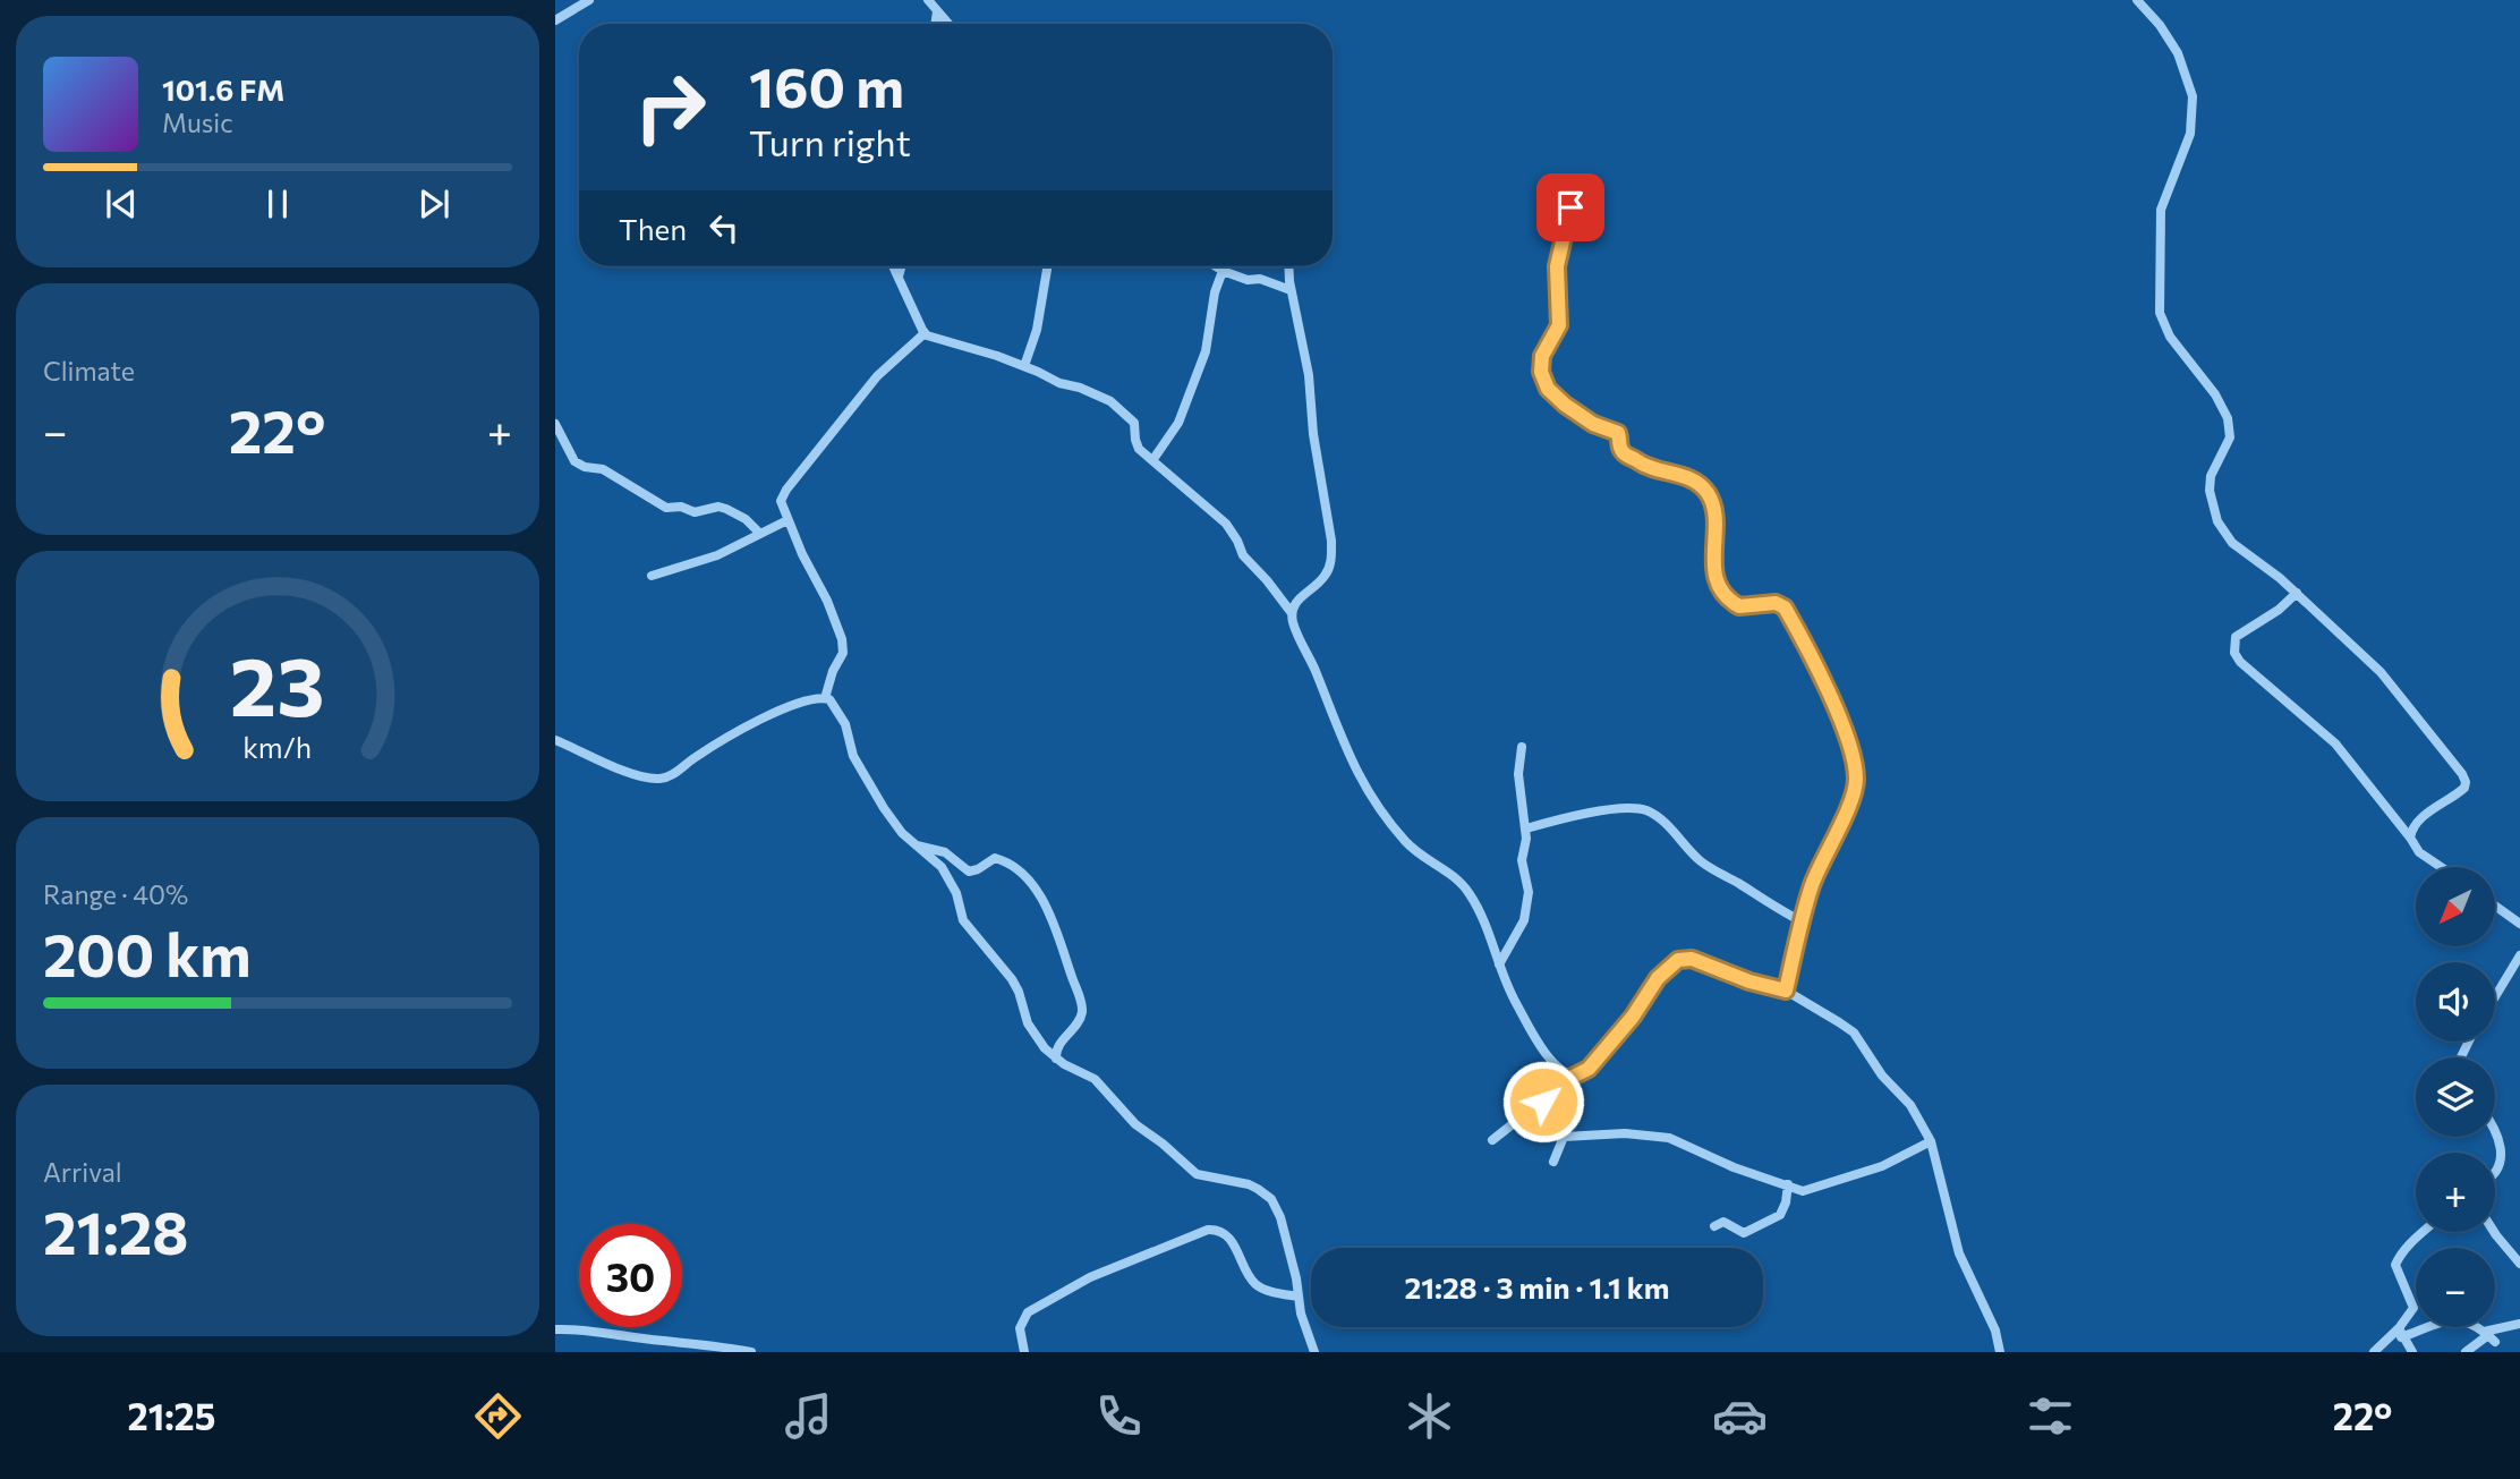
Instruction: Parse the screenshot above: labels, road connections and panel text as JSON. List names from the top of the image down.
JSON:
{
  "north": "bottom left",
  "page": {
    "turn": ["160 m", "Turn right"],
    "song": ["101.6 FM", "Music"],
    "then": "Then",
    "tile": [
      "Climate",
      ["Range · 40%", "200 km"],
      ["Arrival", "21:28"]
    ],
    "heat": ["−", "22°", "+"],
    "map_buttons": ["+", "−"],
    "limit": "30",
    "trip": "21:28 · 3 min · 1.1 km",
    "tabs": ["21:25", "22°"],
    "gauge": ["23", "km/h"]
  }
}
